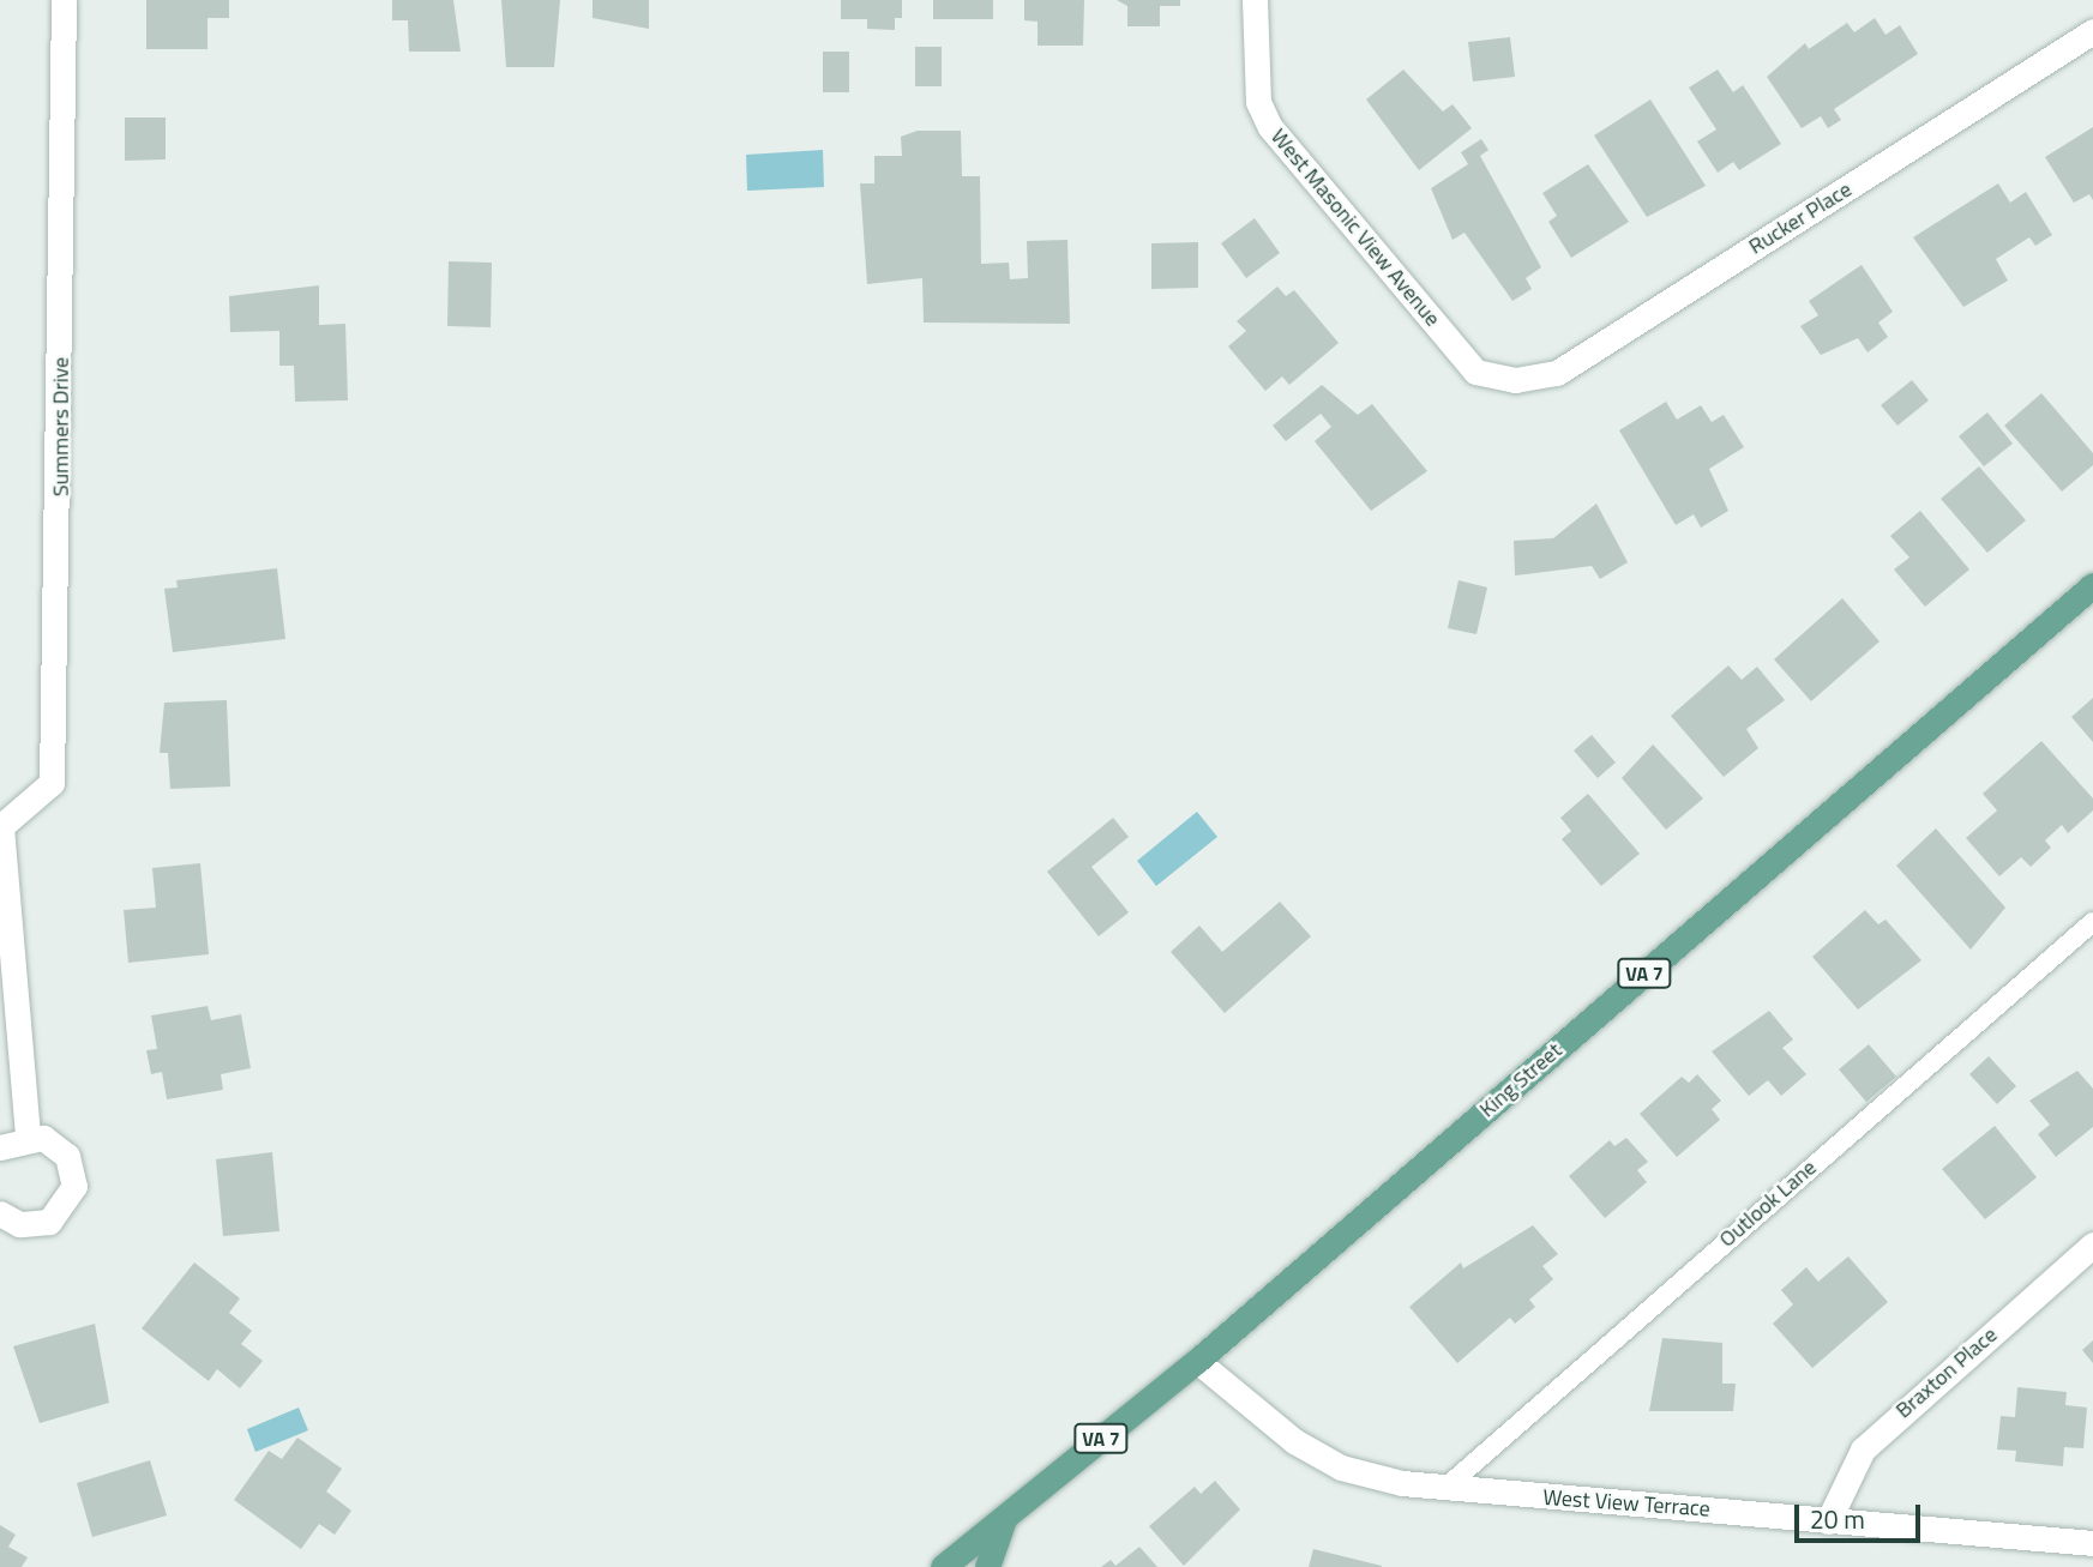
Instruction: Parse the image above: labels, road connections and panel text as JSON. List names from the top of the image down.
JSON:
{
  "streets": {
    "main road": ["VA 7", "King Street"],
    "street": [
      "Rucker Place",
      "West Masonic View Avenue",
      "Summers Drive",
      "Braxton Place",
      "West View Terrace"
    ],
    "lane": ["Outlook Lane"]
  },
  "crossings": [
    ["Rucker Place", "West Masonic View Avenue"],
    ["King Street", "West View Terrace"],
    ["Outlook Lane", "West View Terrace"],
    ["Braxton Place", "West View Terrace"]
  ],
  "scale_bar": "20 m"
}
